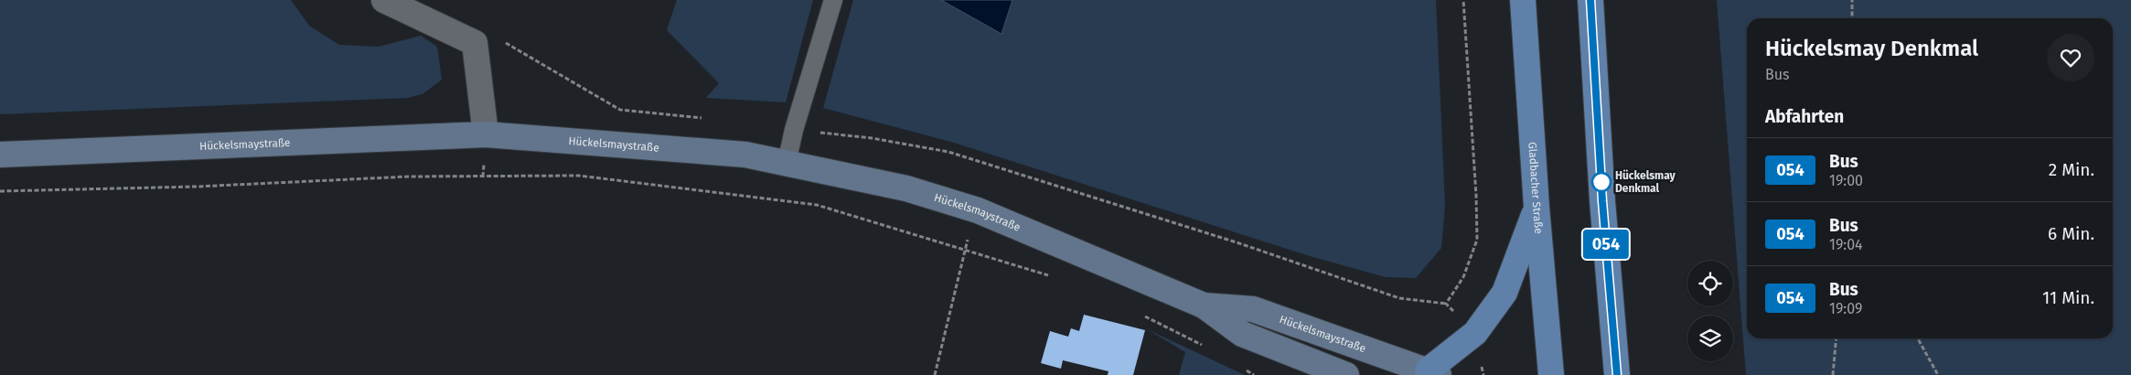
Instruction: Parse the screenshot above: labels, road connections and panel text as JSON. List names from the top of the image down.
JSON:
{
  "streets": {
    "main road": ["Hückelsmaystraße", "Gladbacher Straße"]
  },
  "places": ["Hückelsmay Denkmal"],
  "lines": ["bus line 054"],
  "page": {
    "on_map": "054",
    "heading": [
      ["Hückelsmay Denkmal", "Bus"],
      "Abfahrten"
    ],
    "list": [
      {
        "mark": "054",
        "name": "Bus",
        "note": "19:00",
        "value": "2 Min."
      },
      {
        "mark": "054",
        "name": "Bus",
        "note": "19:04",
        "value": "6 Min."
      },
      {
        "mark": "054",
        "name": "Bus",
        "note": "19:09",
        "value": "11 Min."
      }
    ]
  }
}
